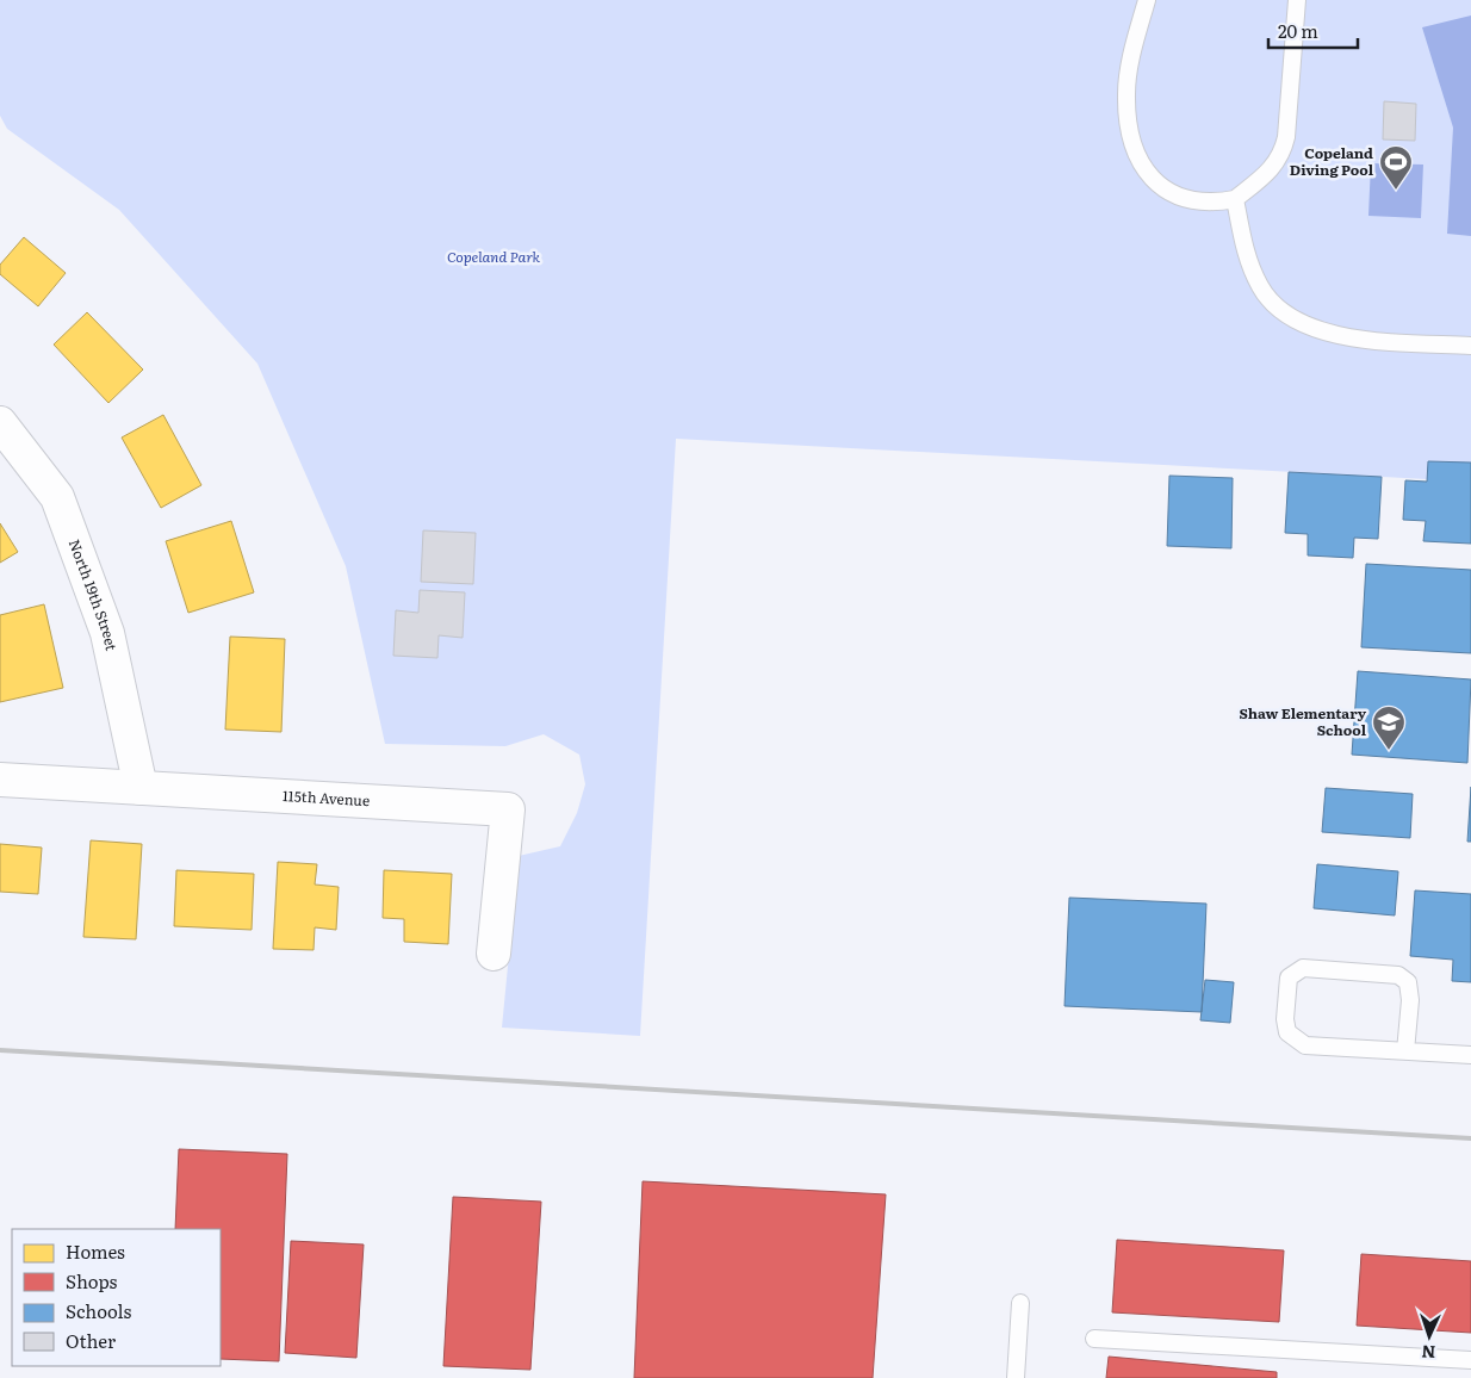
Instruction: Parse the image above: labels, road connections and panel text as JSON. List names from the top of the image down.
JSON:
{
  "streets": {
    "street": ["North 19th Street", "115th Avenue"]
  },
  "crossings": [
    ["North 19th Street", "115th Avenue"]
  ],
  "parks": ["Copeland Park"],
  "places": {
    "sports": ["Copeland Diving Pool"],
    "school or university": ["Shaw Elementary School"]
  },
  "legend": [
    "Homes",
    "Shops",
    "Schools",
    "Other"
  ],
  "scale_bar": "20 m",
  "north": "bottom"
}
